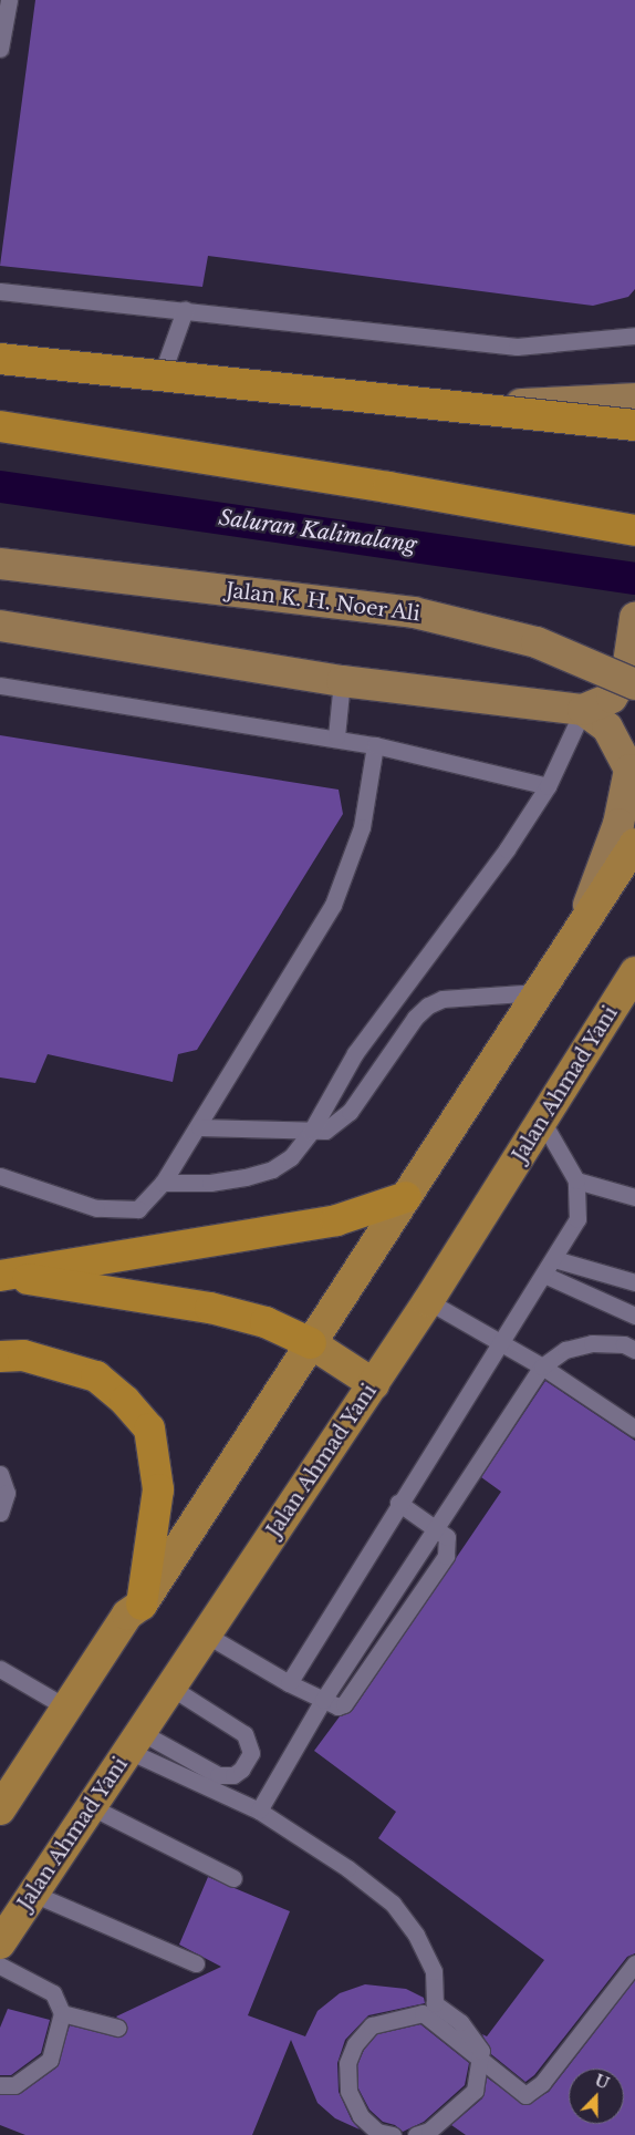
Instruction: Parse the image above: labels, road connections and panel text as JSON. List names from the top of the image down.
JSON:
{
  "streets": {
    "highway": ["Jalan Ahmad Yani"],
    "main road": ["Jalan K. H. Noer Ali"]
  },
  "water": ["Saluran Kalimalang"],
  "north": "top"
}
